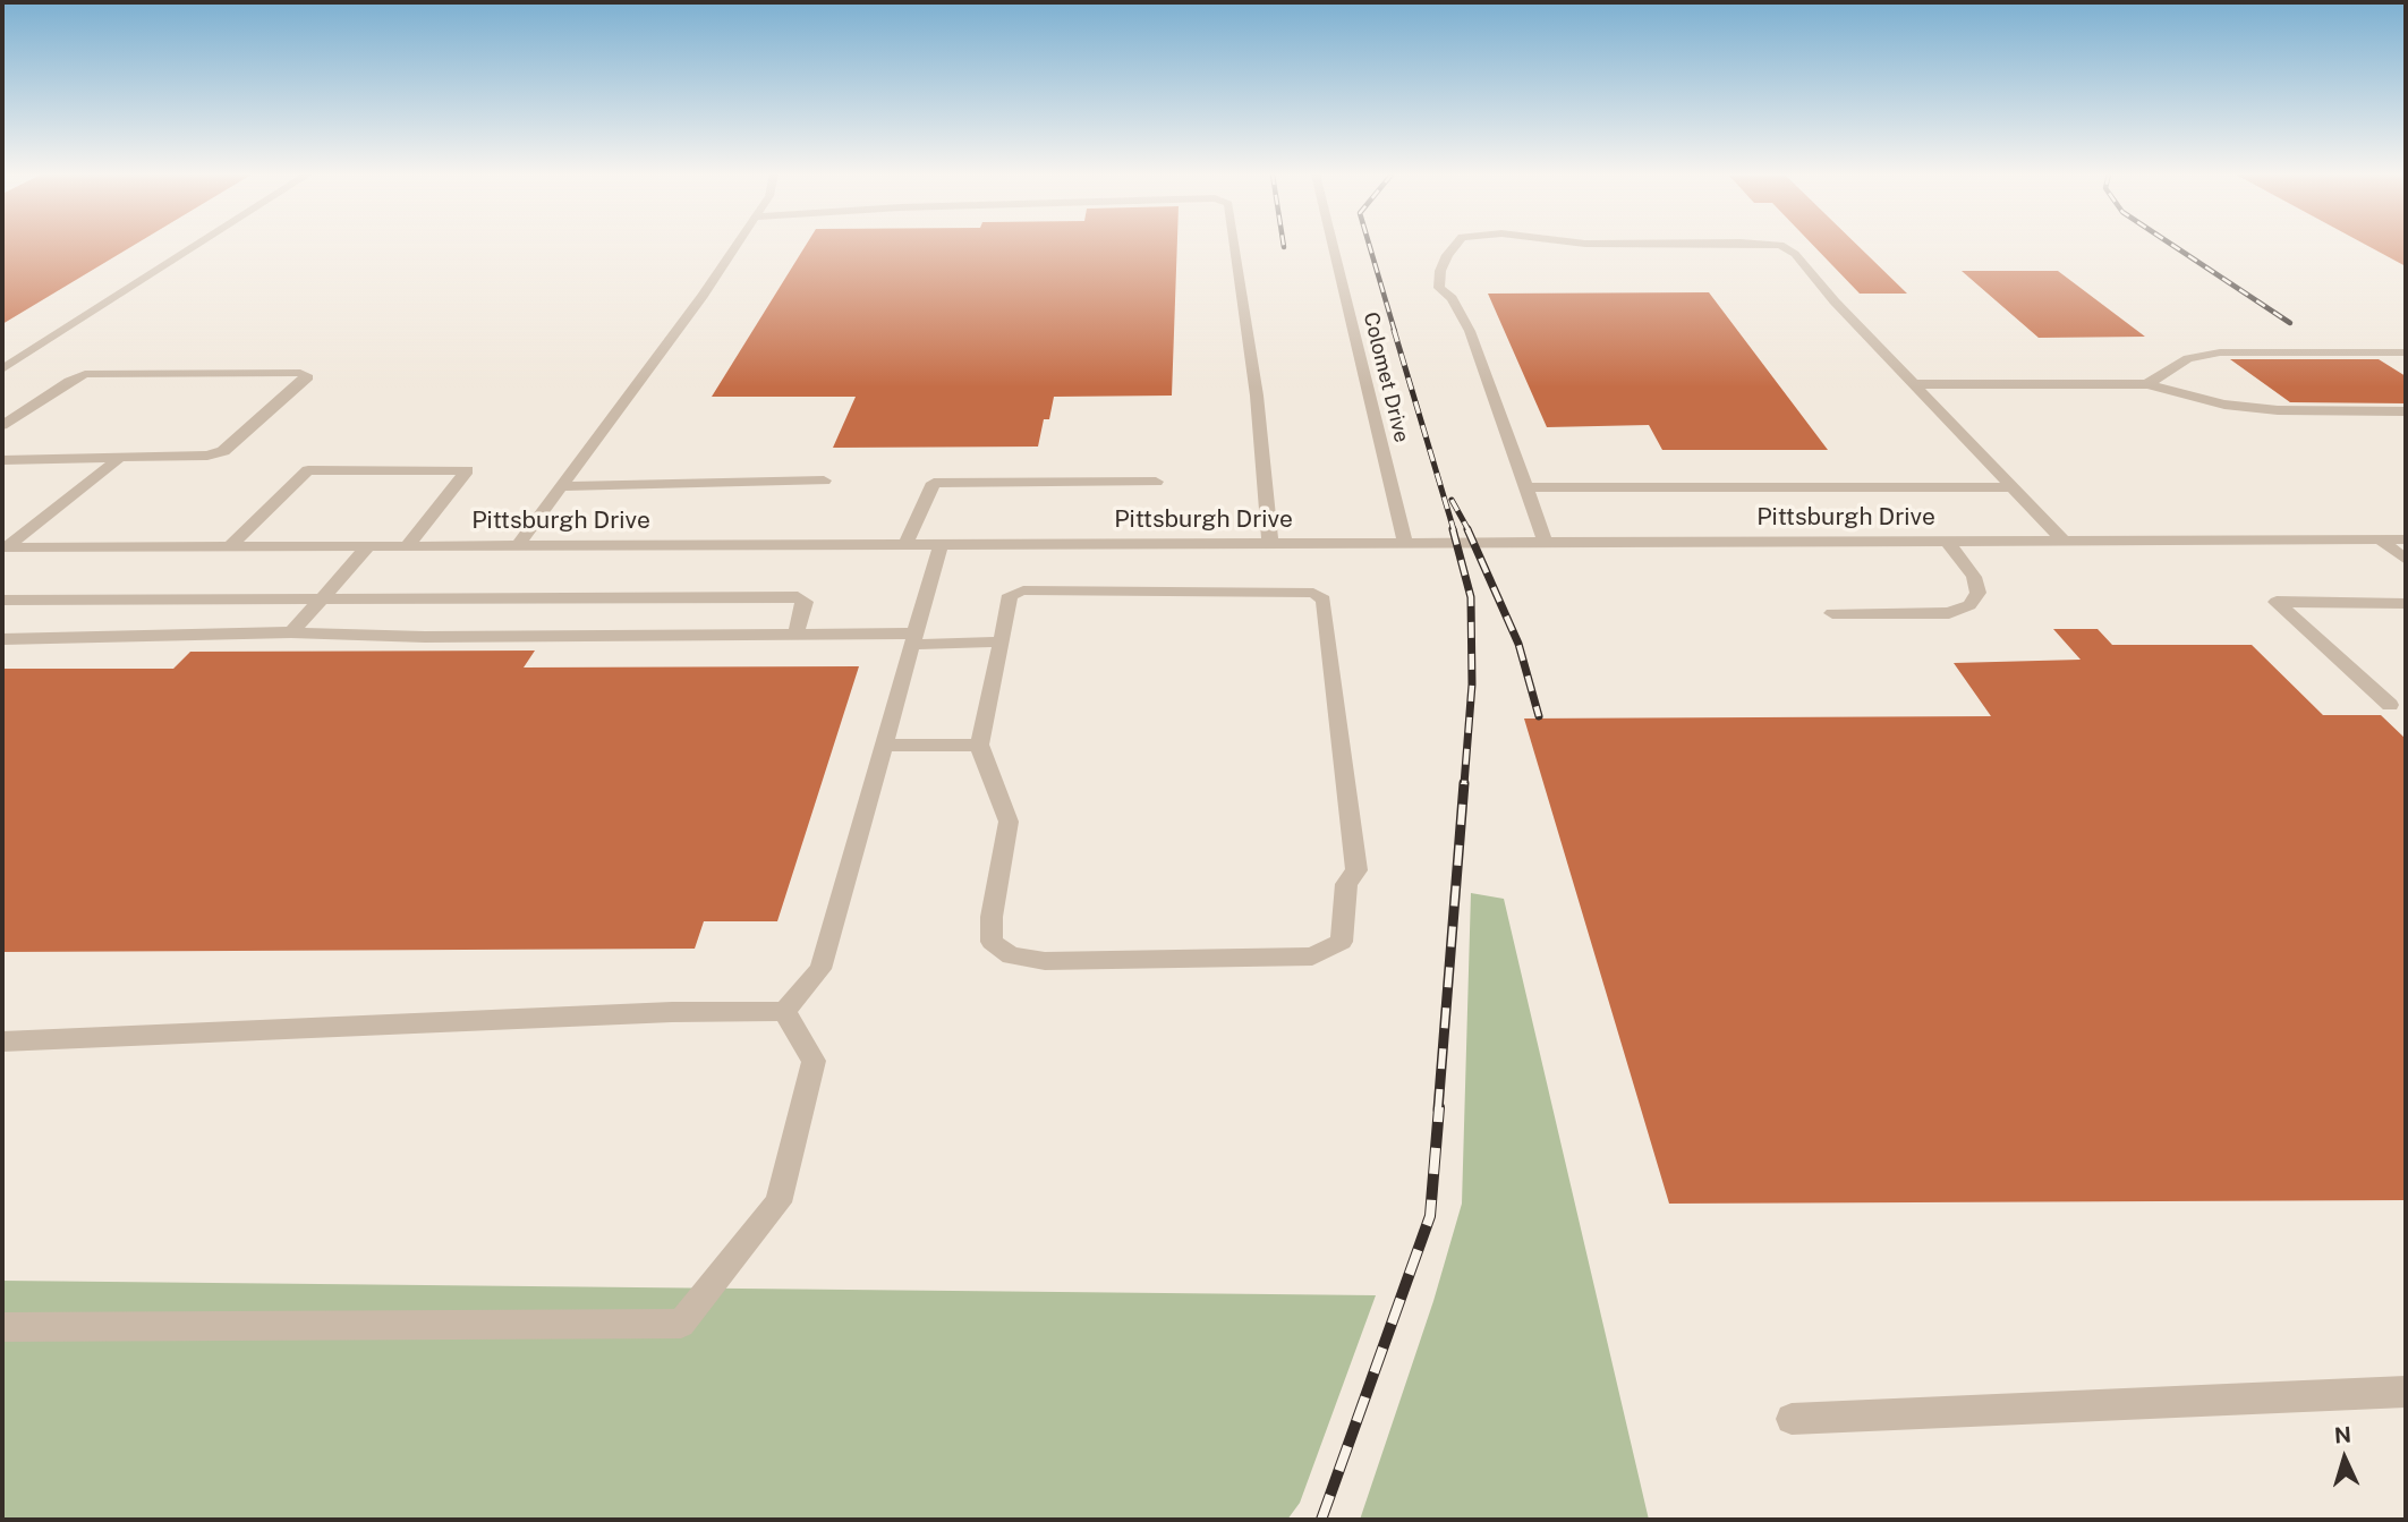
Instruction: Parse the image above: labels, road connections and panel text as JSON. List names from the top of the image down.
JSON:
{
  "streets": {
    "street": ["Colomet Drive", "Pittsburgh Drive"]
  },
  "crossings": [
    ["Colomet Drive", "Pittsburgh Drive"]
  ],
  "north": "top"
}
